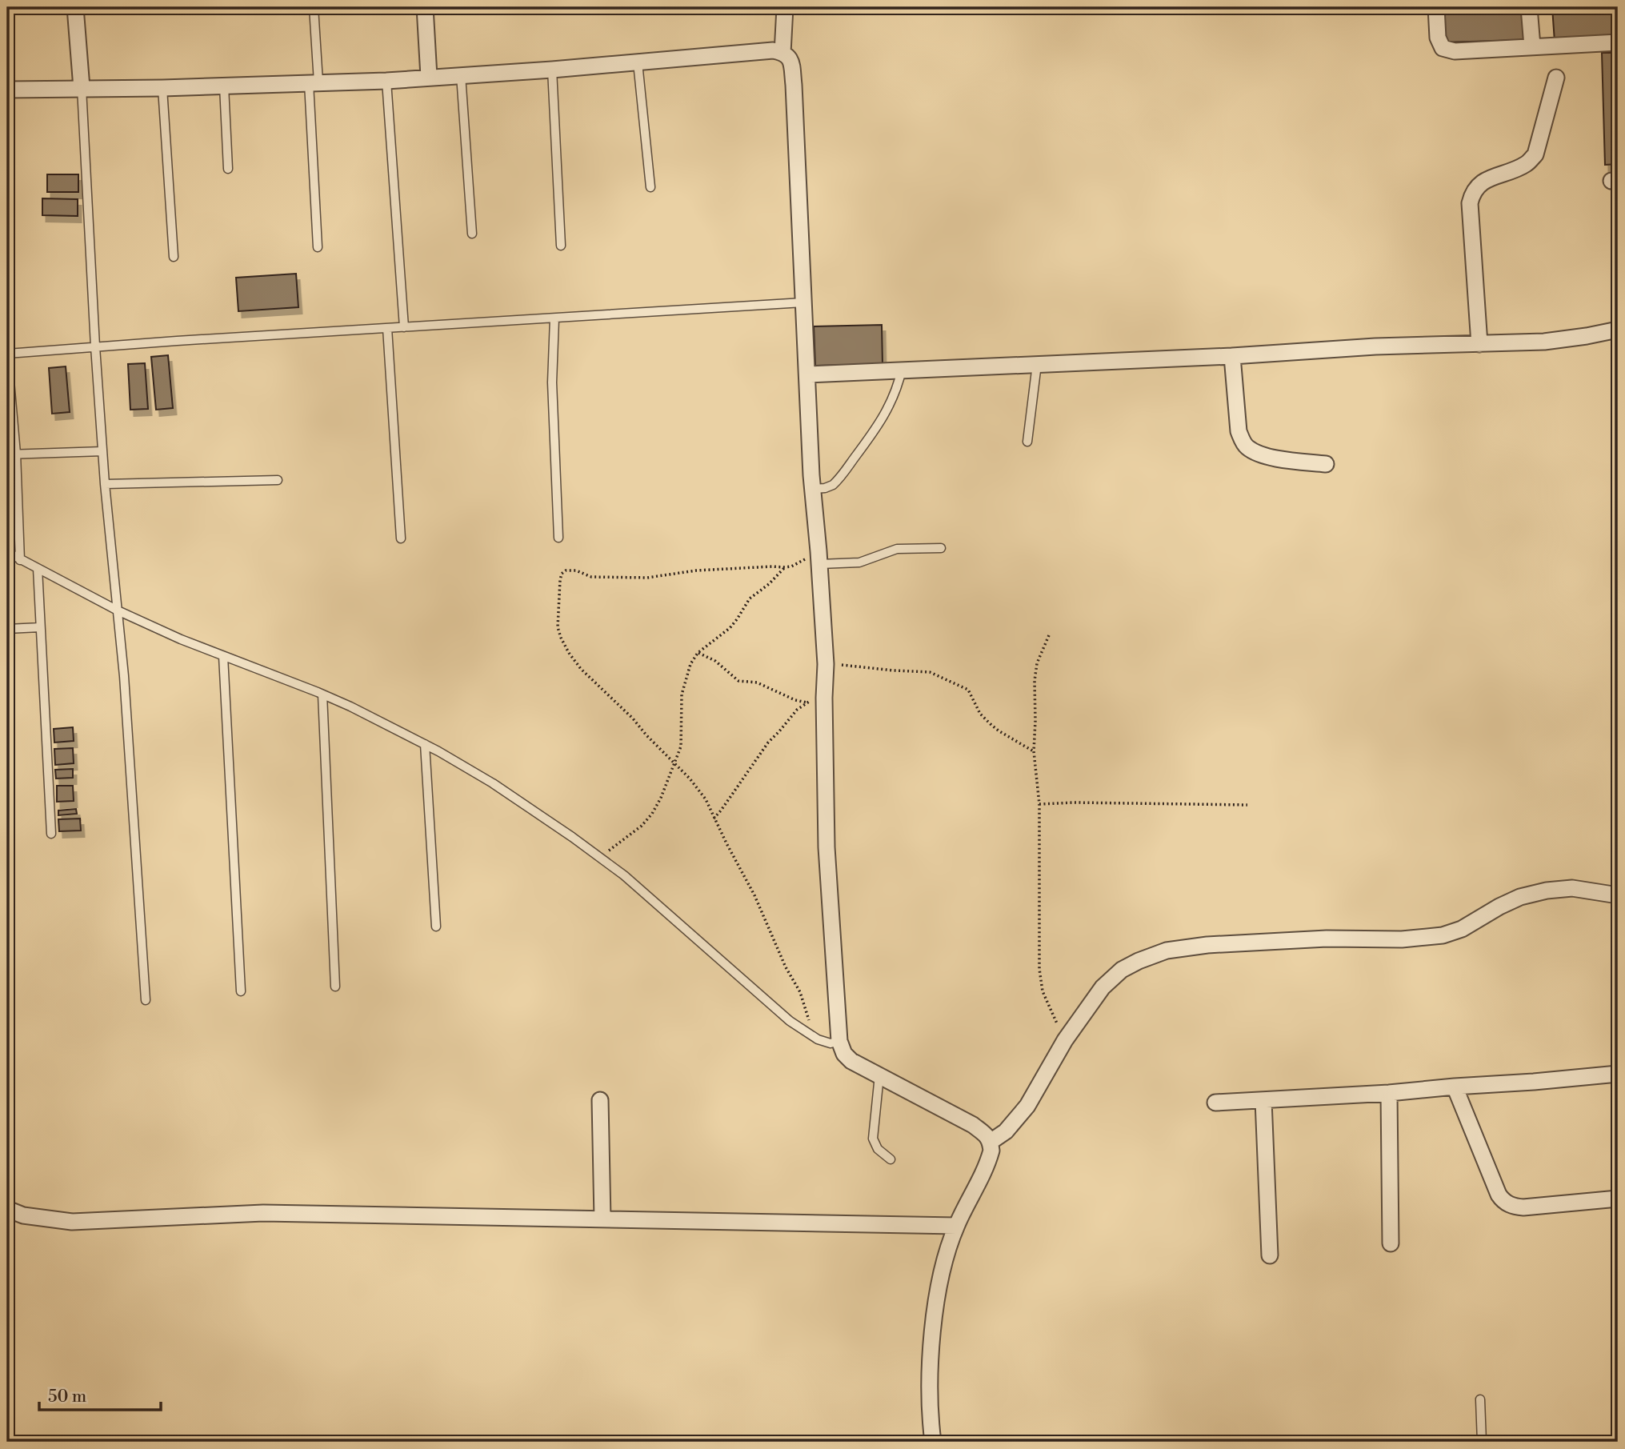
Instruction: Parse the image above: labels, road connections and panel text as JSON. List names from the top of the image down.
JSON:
{
  "scale_bar": "50 m"
}
